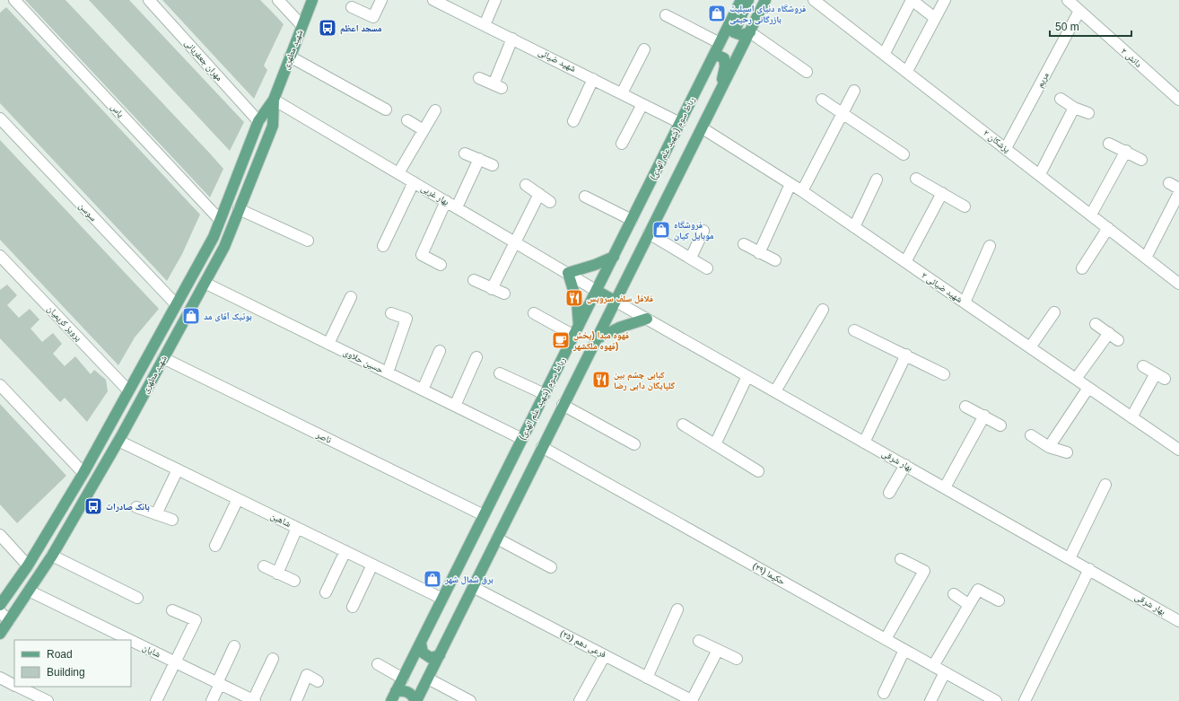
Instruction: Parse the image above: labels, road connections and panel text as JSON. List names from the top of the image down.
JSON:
{
  "streets": {
    "main road": ["شهید مطهری", "رباط سوم (شهید علم الهدی)"],
    "street": [
      "دانش ۲",
      "مهران جعفریانی",
      "شهید ضیائی",
      "مریم",
      "یاس",
      "پزشکان ۲",
      "بهار غربی",
      "سوسن",
      "شهید ضیائی ۲",
      "پرویز کریمیان",
      "حسین حلاوی",
      "ناصر",
      "بهار شرقی",
      "شاهین",
      "حکیما (۲۹)",
      "فرعی دهم (۲۵)",
      "شایان"
    ]
  },
  "crossings": [
    ["شهید مطهری", "مهران جعفریانی"],
    ["شهید مطهری", "یاس"],
    ["شهید مطهری", "بهار غربی"],
    ["شهید مطهری", "سوسن"],
    ["شهید مطهری", "پرویز کریمیان"],
    ["شهید مطهری", "حسین حلاوی"],
    ["شهید مطهری", "ناصر"],
    ["شهید مطهری", "شاهین"],
    ["شهید مطهری", "شایان"],
    ["دانش ۲", "مریم"],
    ["شهید ضیائی", "رباط سوم (شهید علم الهدی)"],
    ["مریم", "پزشکان ۲"],
    ["رباط سوم (شهید علم الهدی)", "بهار غربی"],
    ["رباط سوم (شهید علم الهدی)", "حسین حلاوی"],
    ["رباط سوم (شهید علم الهدی)", "ناصر"],
    ["رباط سوم (شهید علم الهدی)", "شاهین"]
  ],
  "places": {
    "shop": [
      "فروشگاه دنیای اسپلیت بازرگانی رحیمی",
      "فروشگاه موبایل کیان",
      "بوتیک آقای مد",
      "برق شمال شهر"
    ],
    "bus stop": ["مسجد اعظم", "بانک صادرات"],
    "restaurant": ["فلافل سلف سرویس", "کبابی چشم بین گلپایگان دایی رضا"],
    "cafe": ["قهوه مبدا (پخش قهوه ملکشهر)"]
  },
  "legend": ["Road", "Building"],
  "scale_bar": "50 m"
}
